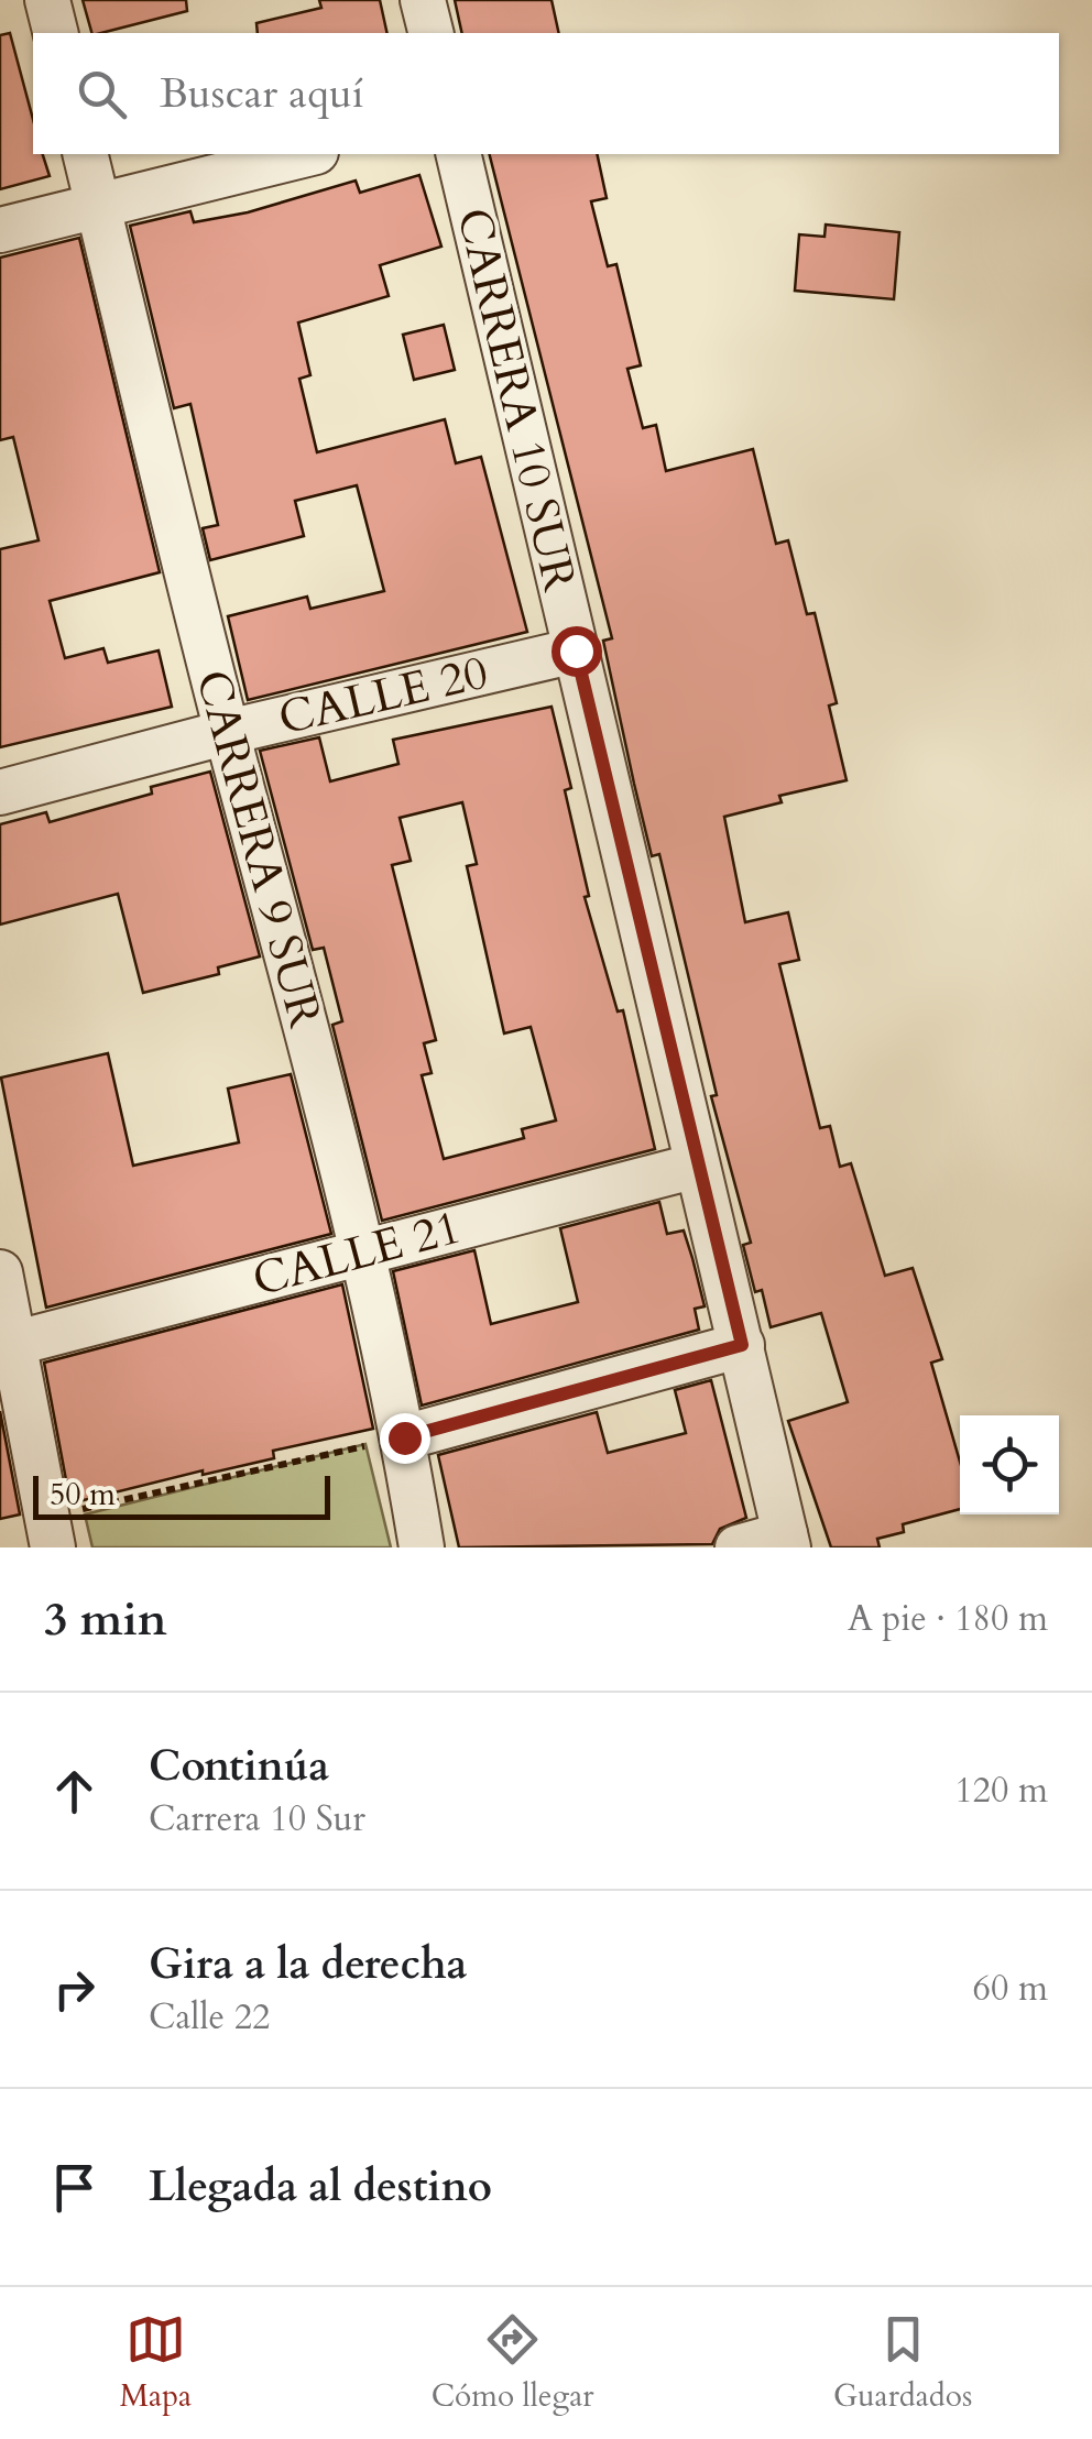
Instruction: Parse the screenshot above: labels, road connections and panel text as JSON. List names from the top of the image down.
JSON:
{
  "streets": {
    "street": [
      "CARRERA 10 SUR",
      "CALLE 20",
      "CARRERA 9 SUR",
      "CALLE 21"
    ]
  },
  "crossings": [
    ["CARRERA 10 SUR", "CALLE 20"],
    ["CARRERA 10 SUR", "CALLE 21"],
    ["CALLE 20", "CARRERA 9 SUR"],
    ["CARRERA 9 SUR", "CALLE 21"]
  ],
  "scale_bar": "50 m",
  "page": {
    "search": "Buscar aquí",
    "scale": "50 m",
    "heading": ["3 min", "A pie · 180 m"],
    "list": [
      ["Continúa", "Carrera 10 Sur", "120 m"],
      ["Gira a la derecha", "Calle 22", "60 m"],
      "Llegada al destino"
    ],
    "nav": ["Mapa", "Cómo llegar", "Guardados"]
  }
}
